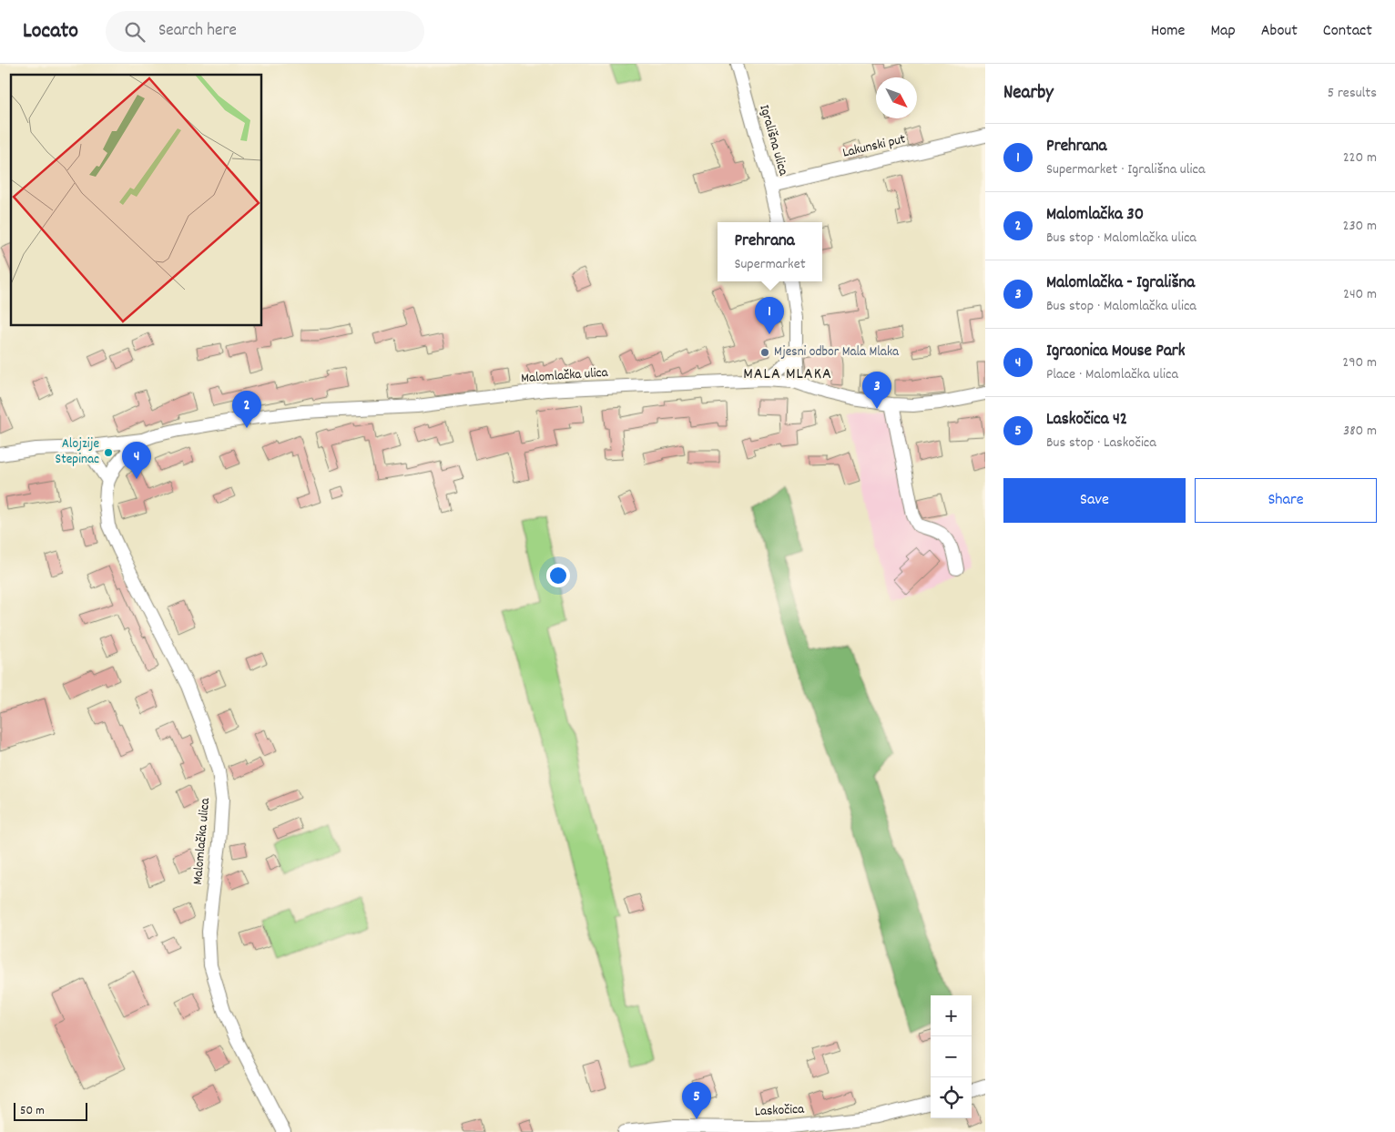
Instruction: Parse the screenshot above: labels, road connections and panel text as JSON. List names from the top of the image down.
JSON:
{
  "streets": {
    "street": [
      "Igrališna ulica",
      "Lakunski put",
      "Malomlačka ulica",
      "Laskočica"
    ]
  },
  "crossings": [
    ["Igrališna ulica", "Lakunski put"]
  ],
  "districts": ["MALA MLAKA"],
  "places": ["Mjesni odbor Mala Mlaka", "Alojzije Stepinac"],
  "scale_bar": "50 m",
  "north": "bottom right",
  "page": {
    "header": "Locato",
    "search": "Search here",
    "nav": [
      "Home",
      "Map",
      "About",
      "Contact"
    ],
    "heading": ["Nearby", "5 results"],
    "list": [
      {
        "mark": "1",
        "name": "Prehrana",
        "note": "Supermarket · Igrališna ulica",
        "value": "220 m"
      },
      {
        "mark": "2",
        "name": "Malomlačka 30",
        "note": "Bus stop · Malomlačka ulica",
        "value": "230 m"
      },
      {
        "mark": "3",
        "name": "Malomlačka - Igrališna",
        "note": "Bus stop · Malomlačka ulica",
        "value": "240 m"
      },
      {
        "mark": "4",
        "name": "Igraonica Mouse Park",
        "note": "Place · Malomlačka ulica",
        "value": "290 m"
      },
      {
        "mark": "5",
        "name": "Laskočica 42",
        "note": "Bus stop · Laskočica",
        "value": "380 m"
      }
    ],
    "popup": ["Prehrana", "Supermarket"],
    "pins": [
      "1",
      "3",
      "2",
      "4",
      "5"
    ],
    "buttons": ["Save", "Share"],
    "map_buttons": ["+", "−"],
    "scale": "50 m"
  }
}
